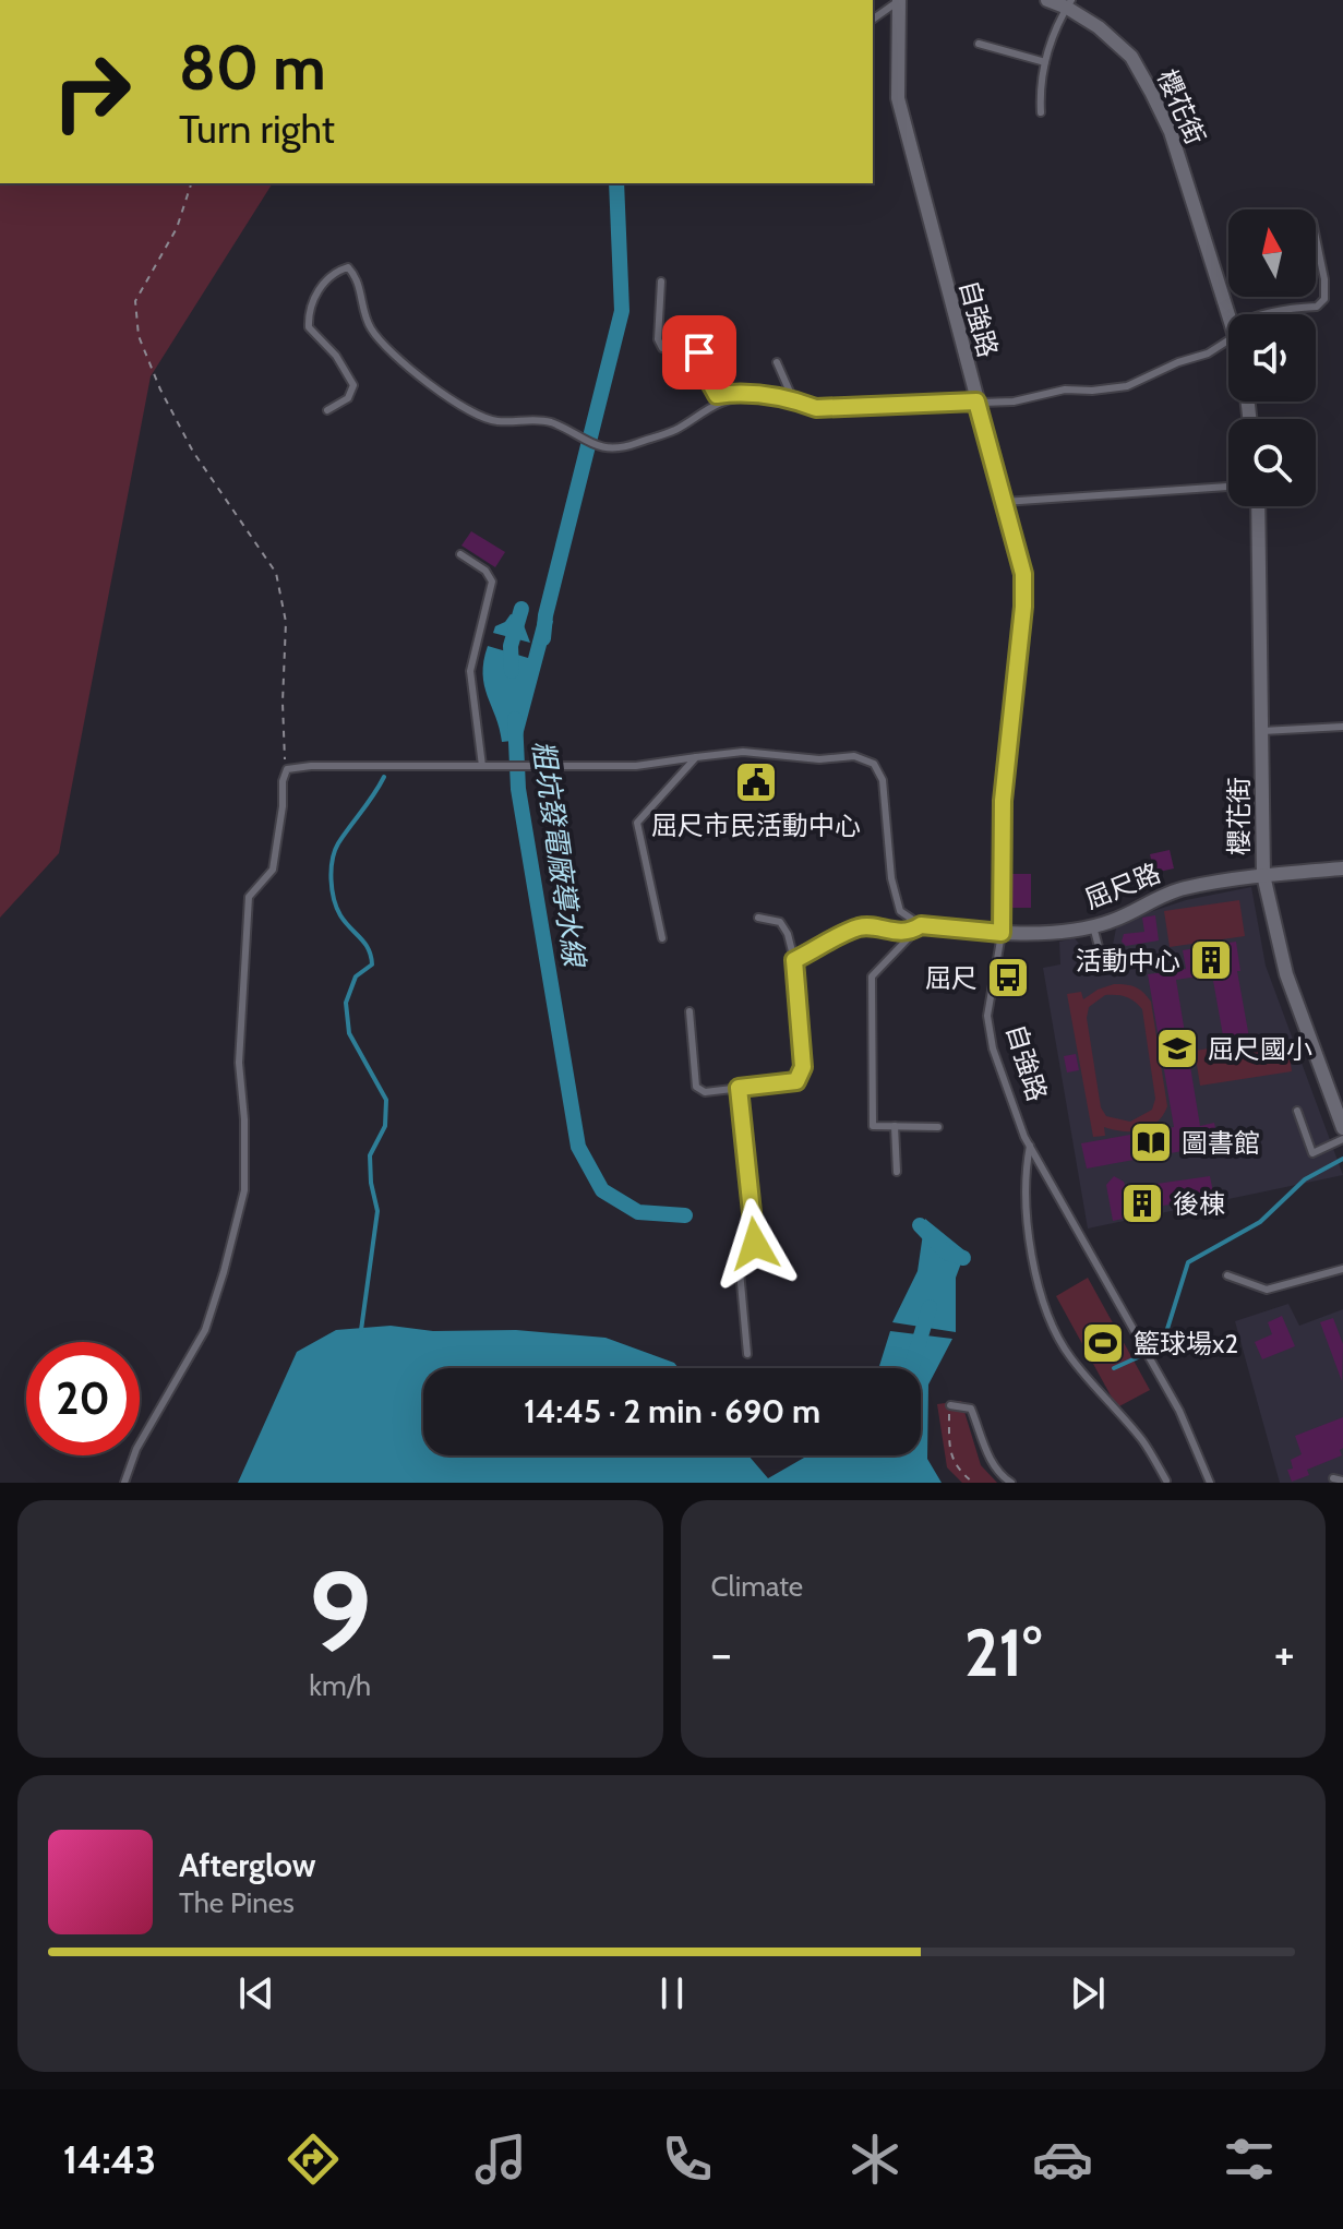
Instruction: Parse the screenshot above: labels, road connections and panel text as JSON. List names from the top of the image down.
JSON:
{
  "streets": {
    "street": ["櫻花街", "自強路", "屈尺路"]
  },
  "crossings": [
    ["櫻花街", "屈尺路"],
    ["自強路", "屈尺路"]
  ],
  "water": ["粗坑發電廠導水線"],
  "places": {
    "public building": ["屈尺市民活動中心"],
    "building": ["活動中心", "後棟"],
    "bus stop": ["屈尺"],
    "school or university": ["屈尺國小"],
    "library": ["圖書館"],
    "sports": ["籃球場x2"]
  },
  "north": "top",
  "page": {
    "turn": ["80 m", "Turn right"],
    "limit": "20",
    "trip": "14:45 · 2 min · 690 m",
    "tile": [
      ["9", "km/h"],
      "Climate"
    ],
    "heat": ["−", "21°", "+"],
    "song": ["Afterglow", "The Pines"],
    "tabs": "14:43"
  }
}
